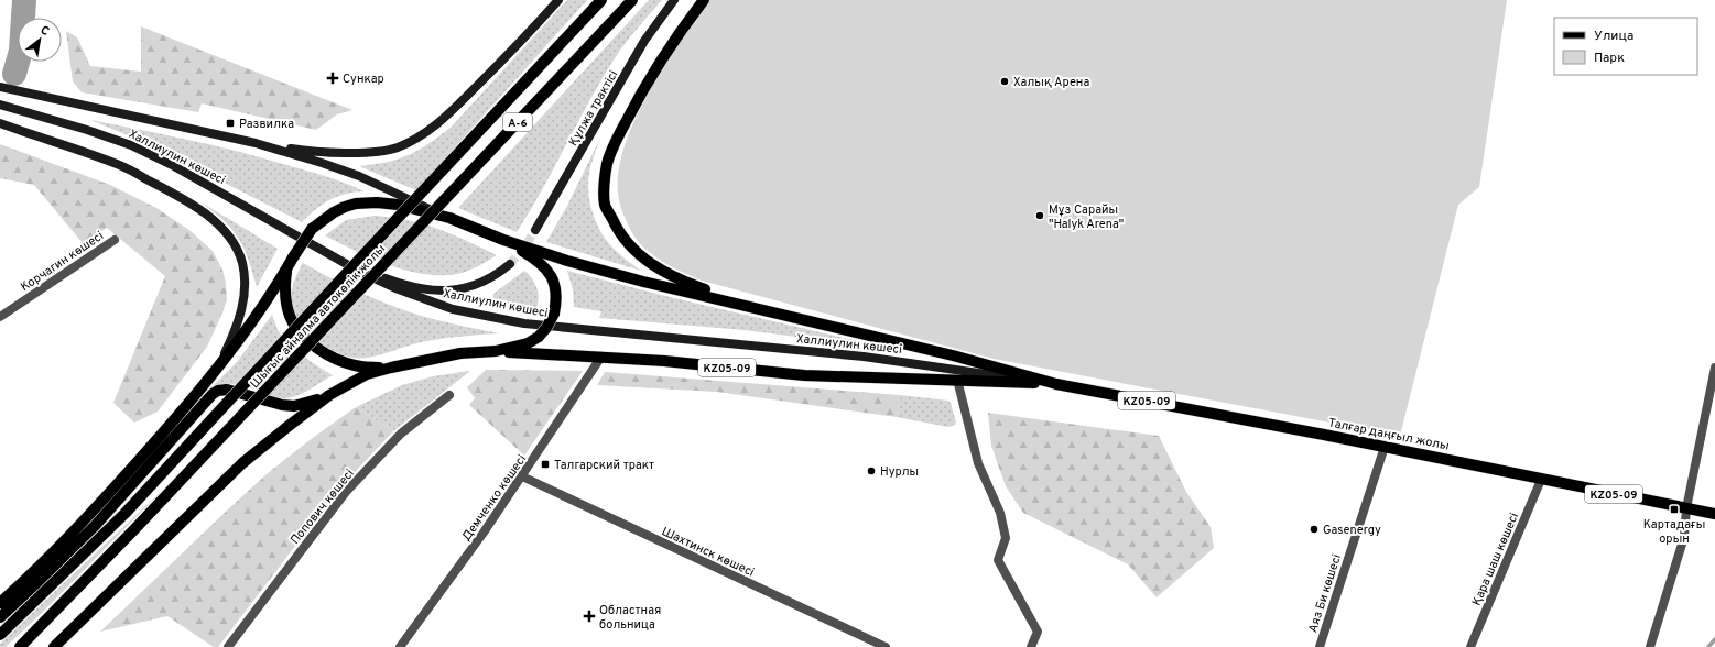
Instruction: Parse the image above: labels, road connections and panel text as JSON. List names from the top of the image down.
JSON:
{
  "streets": {
    "main road": [
      "Құлжа трактісі",
      "A-6",
      "Халлиулин көшесі",
      "Шығыс айналма автокөлік жолы",
      "KZ05-09",
      "Талғар даңғыл жолы"
    ],
    "street": [
      "Корчагин көшесі",
      "Демченко көшесі",
      "Попович көшесі",
      "Шахтинск көшесі",
      "Қара шаш көшесі",
      "Аяз Би көшесі"
    ]
  },
  "crossings": [
    ["Халлиулин көшесі", "KZ05-09"],
    ["Халлиулин көшесі", "Талғар даңғыл жолы"],
    ["KZ05-09", "Талғар даңғыл жолы"],
    ["KZ05-09", "Демченко көшесі"],
    ["Талғар даңғыл жолы", "Қара шаш көшесі"],
    ["Талғар даңғыл жолы", "Аяз Би көшесі"],
    ["Демченко көшесі", "Шахтинск көшесі"]
  ],
  "places": {
    "health": ["Сункар", "Областная больница"],
    "other": [
      "Халық Арена",
      "Мұз Сарайы \"Halyk Arena\"",
      "Нурлы",
      "Gasenergy"
    ],
    "transit": ["Развилка", "Талгарский тракт", "Картадағы орын"]
  },
  "legend": ["Улица", "Парк"],
  "north": "top right"
}
